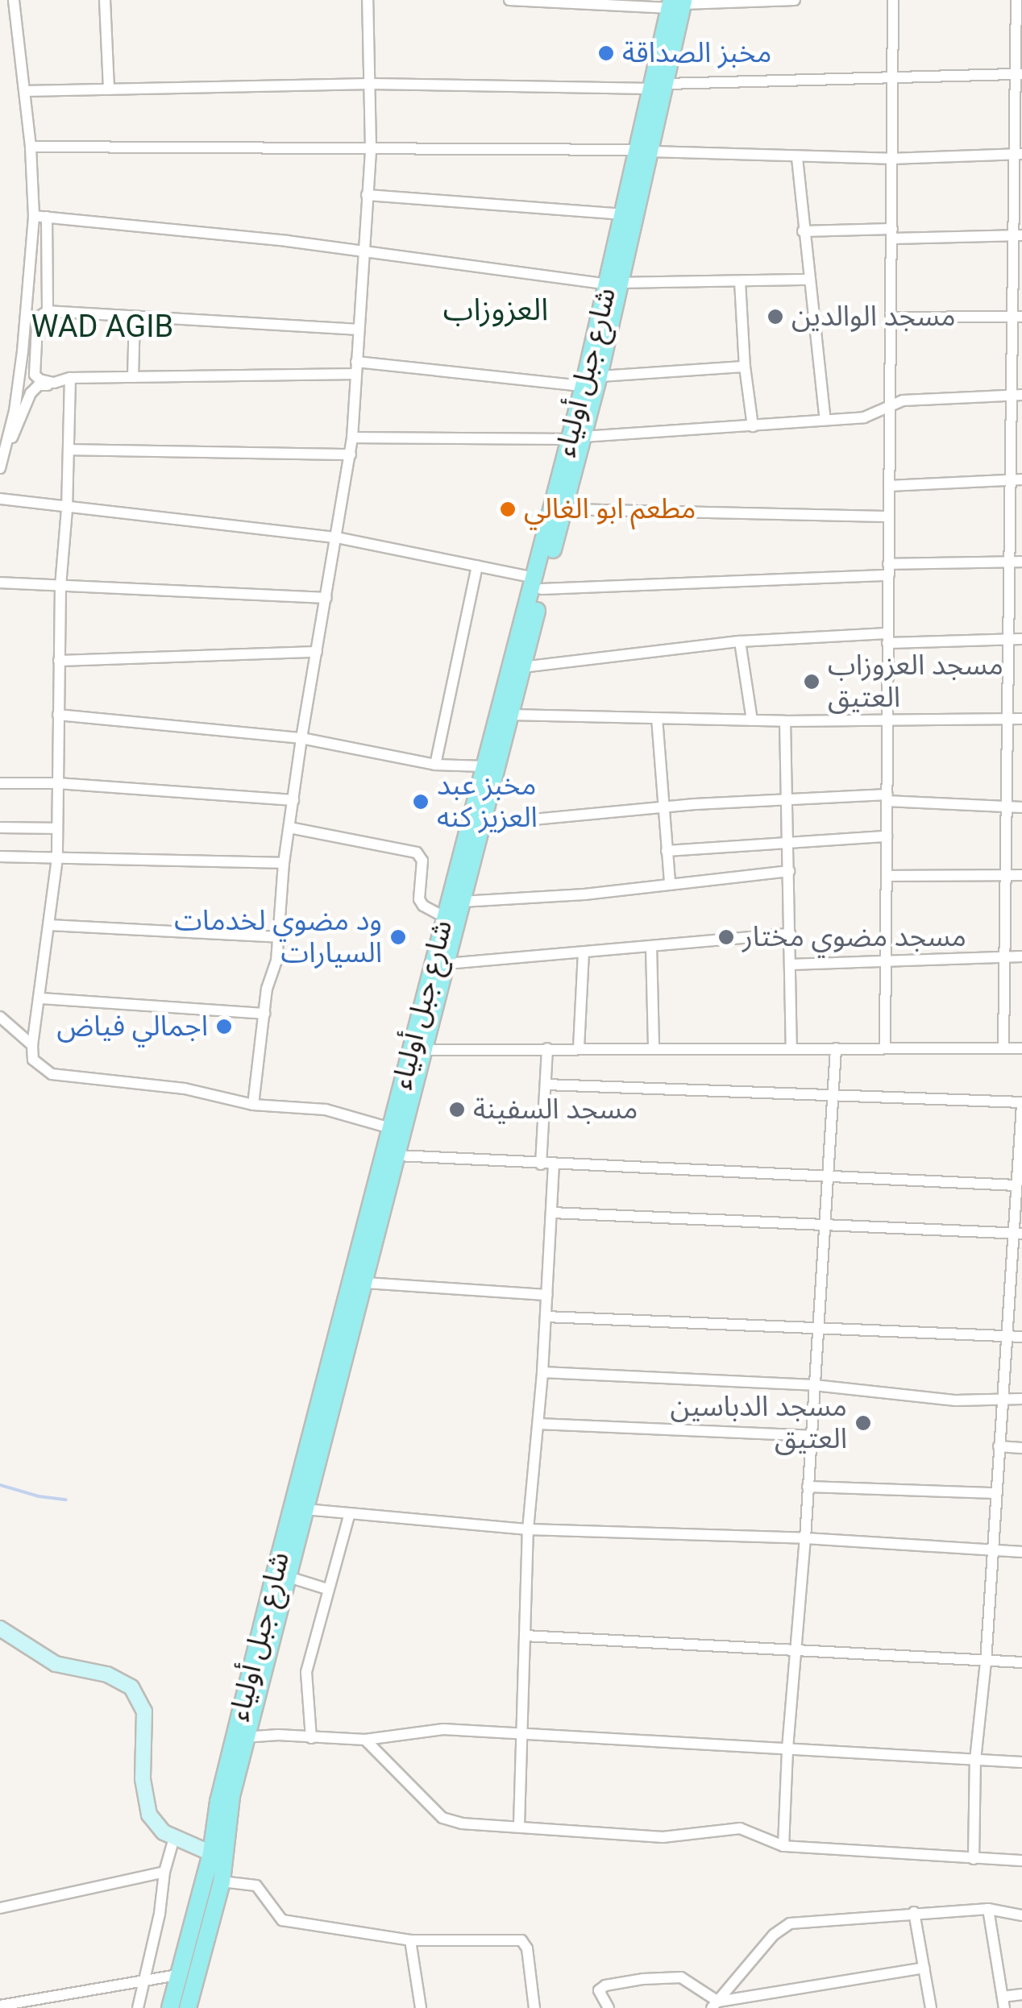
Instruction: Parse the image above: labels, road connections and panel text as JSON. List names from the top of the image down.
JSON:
{
  "streets": {
    "main road": ["شارع جبل أولياء"]
  },
  "districts": ["العزوزاب", "WAD AGIB"],
  "places": [
    "مخبز الصداقة",
    "مسجد الوالدين",
    "مطعم ابو الغالي",
    "مسجد العزوزاب العتيق",
    "مخبز عبد العزيز كنه",
    "ود مضوي لخدمات السيارات",
    "مسجد مضوي مختار",
    "اجمالي فياض",
    "مسجد السفينة",
    "مسجد الدباسين العتيق"
  ]
}
